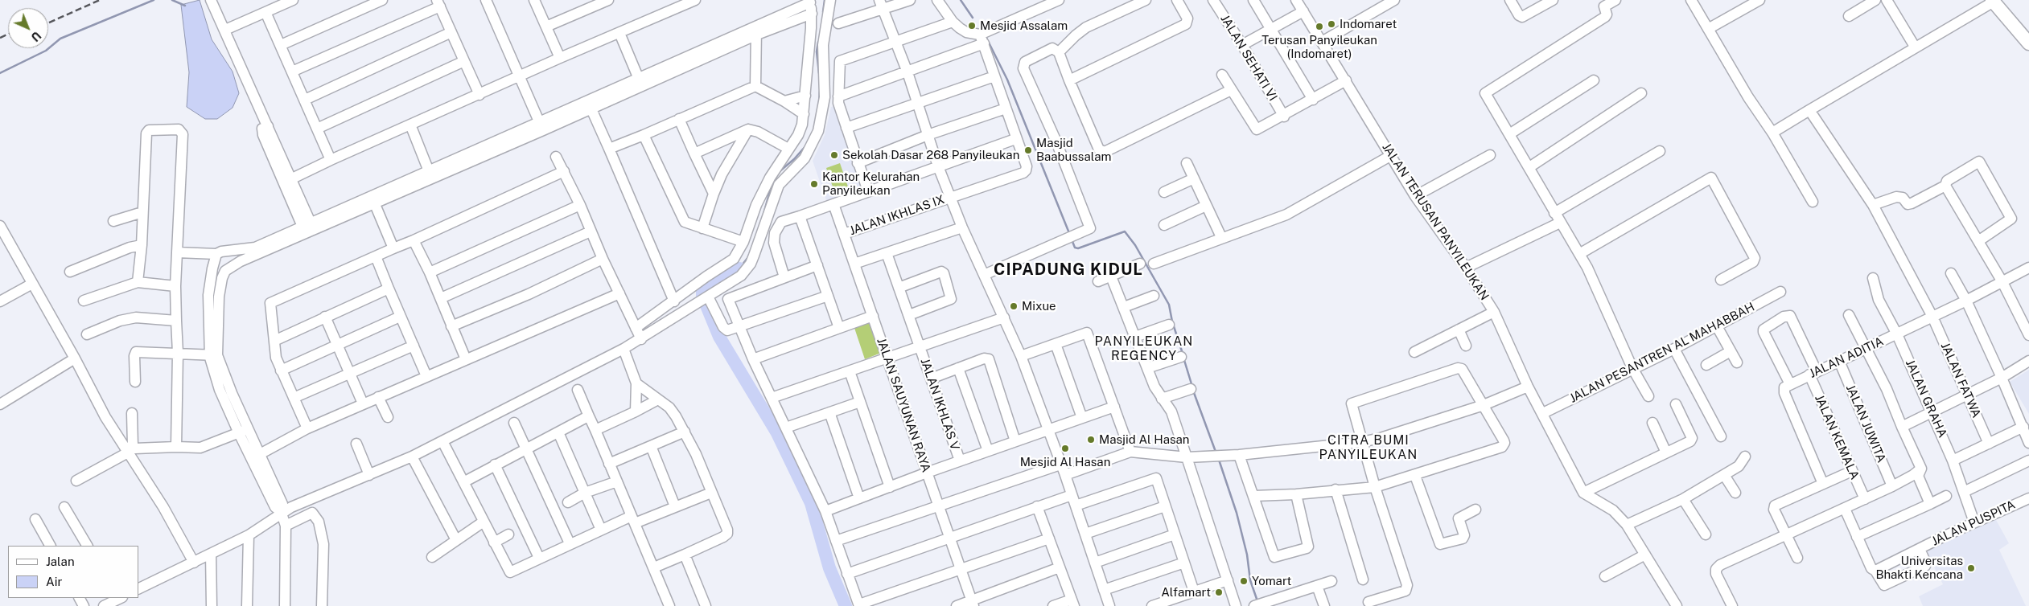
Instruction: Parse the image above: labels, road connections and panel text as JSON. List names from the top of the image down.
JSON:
{
  "streets": {
    "street": [
      "JALAN SEHATI VI",
      "JALAN IKHLAS IX",
      "JALAN TERUSAN PANYILEUKAN",
      "JALAN PESANTREN AL MAHABBAH",
      "JALAN ADITIA",
      "JALAN FATWA",
      "JALAN GRAHA",
      "JALAN IKHLAS V",
      "JALAN SAUYUNAN RAYA",
      "JALAN JUWITA",
      "JALAN KEMALA",
      "JALAN PUSPITA"
    ]
  },
  "crossings": [
    ["JALAN IKHLAS IX", "JALAN SAUYUNAN RAYA"],
    ["JALAN TERUSAN PANYILEUKAN", "JALAN PESANTREN AL MAHABBAH"],
    ["JALAN ADITIA", "JALAN FATWA"],
    ["JALAN ADITIA", "JALAN GRAHA"],
    ["JALAN ADITIA", "JALAN JUWITA"],
    ["JALAN ADITIA", "JALAN KEMALA"],
    ["JALAN GRAHA", "JALAN PUSPITA"]
  ],
  "districts": ["CIPADUNG KIDUL", "PANYILEUKAN REGENCY", "CITRA BUMI PANYILEUKAN"],
  "places": [
    "Indomaret",
    "Mesjid Assalam",
    "Terusan Panyileukan (Indomaret)",
    "Masjid Baabussalam",
    "Sekolah Dasar 268 Panyileukan",
    "Kantor Kelurahan Panyileukan",
    "Mixue",
    "Masjid Al Hasan",
    "Mesjid Al Hasan",
    "Universitas Bhakti Kencana",
    "Yomart",
    "Alfamart"
  ],
  "legend": ["Jalan", "Air"],
  "north": "bottom right"
}
